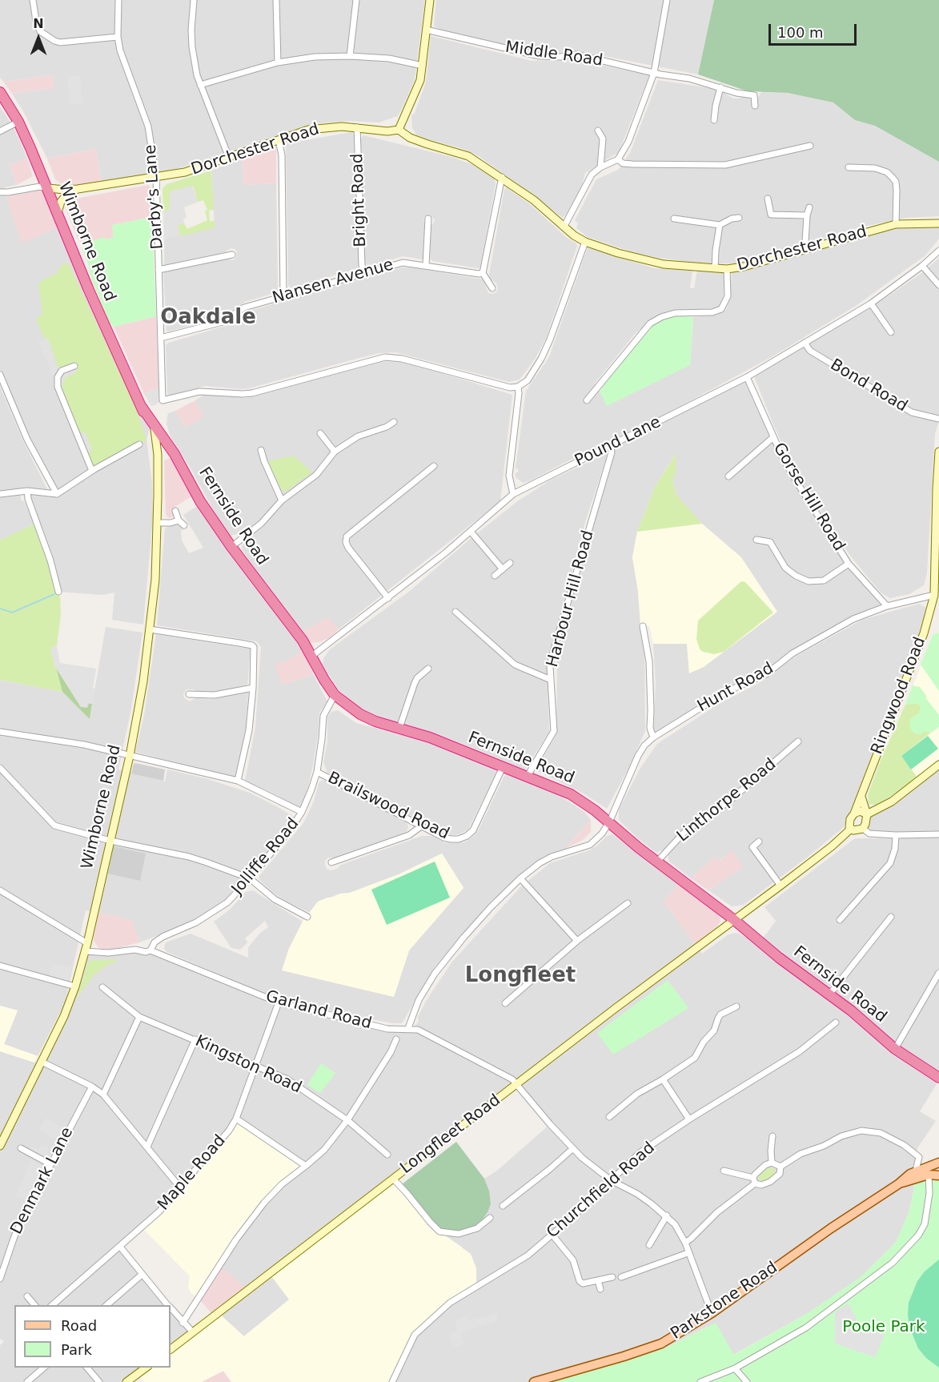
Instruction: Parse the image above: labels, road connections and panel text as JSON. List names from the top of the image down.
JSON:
{
  "streets": {
    "highway": ["Wimborne Road", "Fernside Road"],
    "main road": [
      "Dorchester Road",
      "Ringwood Road",
      "Longfleet Road",
      "Parkstone Road"
    ],
    "street": [
      "Middle Road",
      "Darby's Lane",
      "Bright Road",
      "Nansen Avenue",
      "Bond Road",
      "Pound Lane",
      "Gorse Hill Road",
      "Harbour Hill Road",
      "Hunt Road",
      "Linthorpe Road",
      "Brailswood Road",
      "Jolliffe Road",
      "Garland Road",
      "Kingston Road",
      "Maple Road",
      "Denmark Lane",
      "Churchfield Road"
    ]
  },
  "crossings": [
    ["Dorchester Road", "Darby's Lane"],
    ["Dorchester Road", "Bright Road"],
    ["Dorchester Road", "Wimborne Road"],
    ["Darby's Lane", "Nansen Avenue"],
    ["Bright Road", "Nansen Avenue"],
    ["Wimborne Road", "Fernside Road"],
    ["Wimborne Road", "Garland Road"],
    ["Bond Road", "Pound Lane"],
    ["Pound Lane", "Gorse Hill Road"],
    ["Pound Lane", "Fernside Road"],
    ["Pound Lane", "Harbour Hill Road"],
    ["Gorse Hill Road", "Hunt Road"],
    ["Fernside Road", "Harbour Hill Road"],
    ["Fernside Road", "Hunt Road"],
    ["Fernside Road", "Linthorpe Road"],
    ["Fernside Road", "Brailswood Road"],
    ["Fernside Road", "Jolliffe Road"],
    ["Fernside Road", "Longfleet Road"],
    ["Hunt Road", "Ringwood Road"],
    ["Hunt Road", "Garland Road"],
    ["Brailswood Road", "Jolliffe Road"],
    ["Jolliffe Road", "Garland Road"],
    ["Garland Road", "Longfleet Road"],
    ["Garland Road", "Maple Road"],
    ["Garland Road", "Churchfield Road"],
    ["Garland Road", "Parkstone Road"],
    ["Kingston Road", "Maple Road"]
  ],
  "districts": ["Oakdale", "Longfleet"],
  "parks": ["Poole Park"],
  "legend": ["Road", "Park"],
  "scale_bar": "100 m",
  "north": "top"
}
